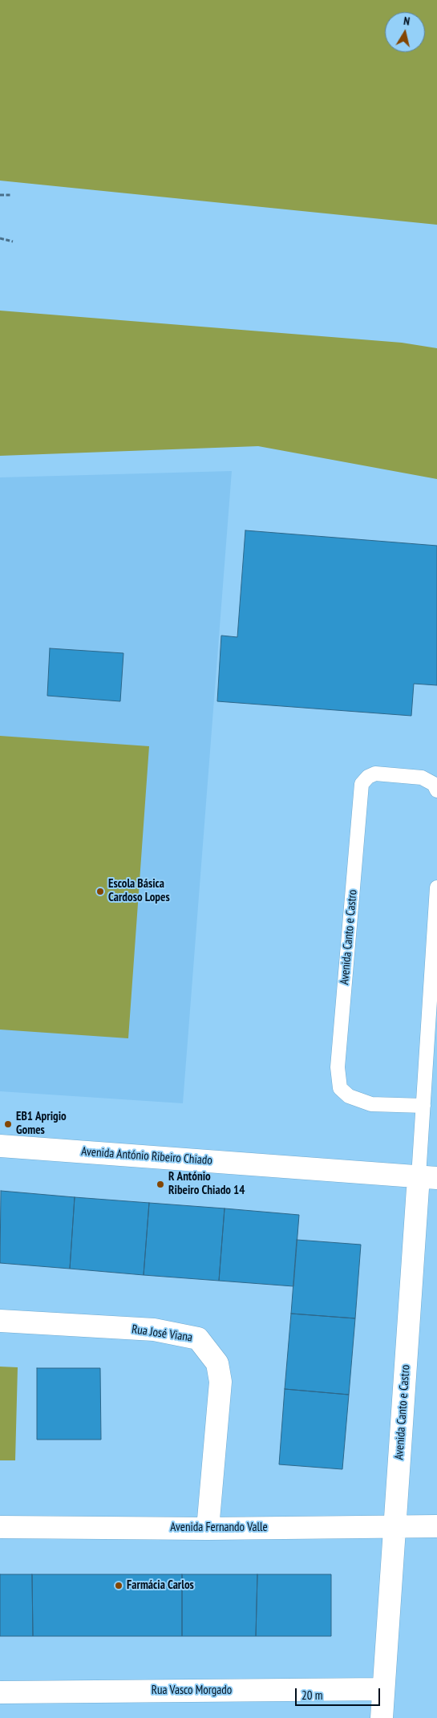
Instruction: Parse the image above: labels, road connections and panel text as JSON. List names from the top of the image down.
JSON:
{
  "streets": {
    "street": [
      "Avenida Canto e Castro",
      "Avenida António Ribeiro Chiado",
      "Rua José Viana",
      "Avenida Fernando Valle",
      "Rua Vasco Morgado"
    ]
  },
  "crossings": [
    ["Avenida Canto e Castro", "Avenida António Ribeiro Chiado"],
    ["Avenida Canto e Castro", "Avenida Fernando Valle"],
    ["Avenida Canto e Castro", "Rua Vasco Morgado"],
    ["Rua José Viana", "Avenida Fernando Valle"]
  ],
  "places": [
    "Escola Básica Cardoso Lopes",
    "EB1 Aprigio Gomes",
    "R António Ribeiro Chiado 14",
    "Farmácia Carlos"
  ],
  "scale_bar": "20 m",
  "north": "top"
}
